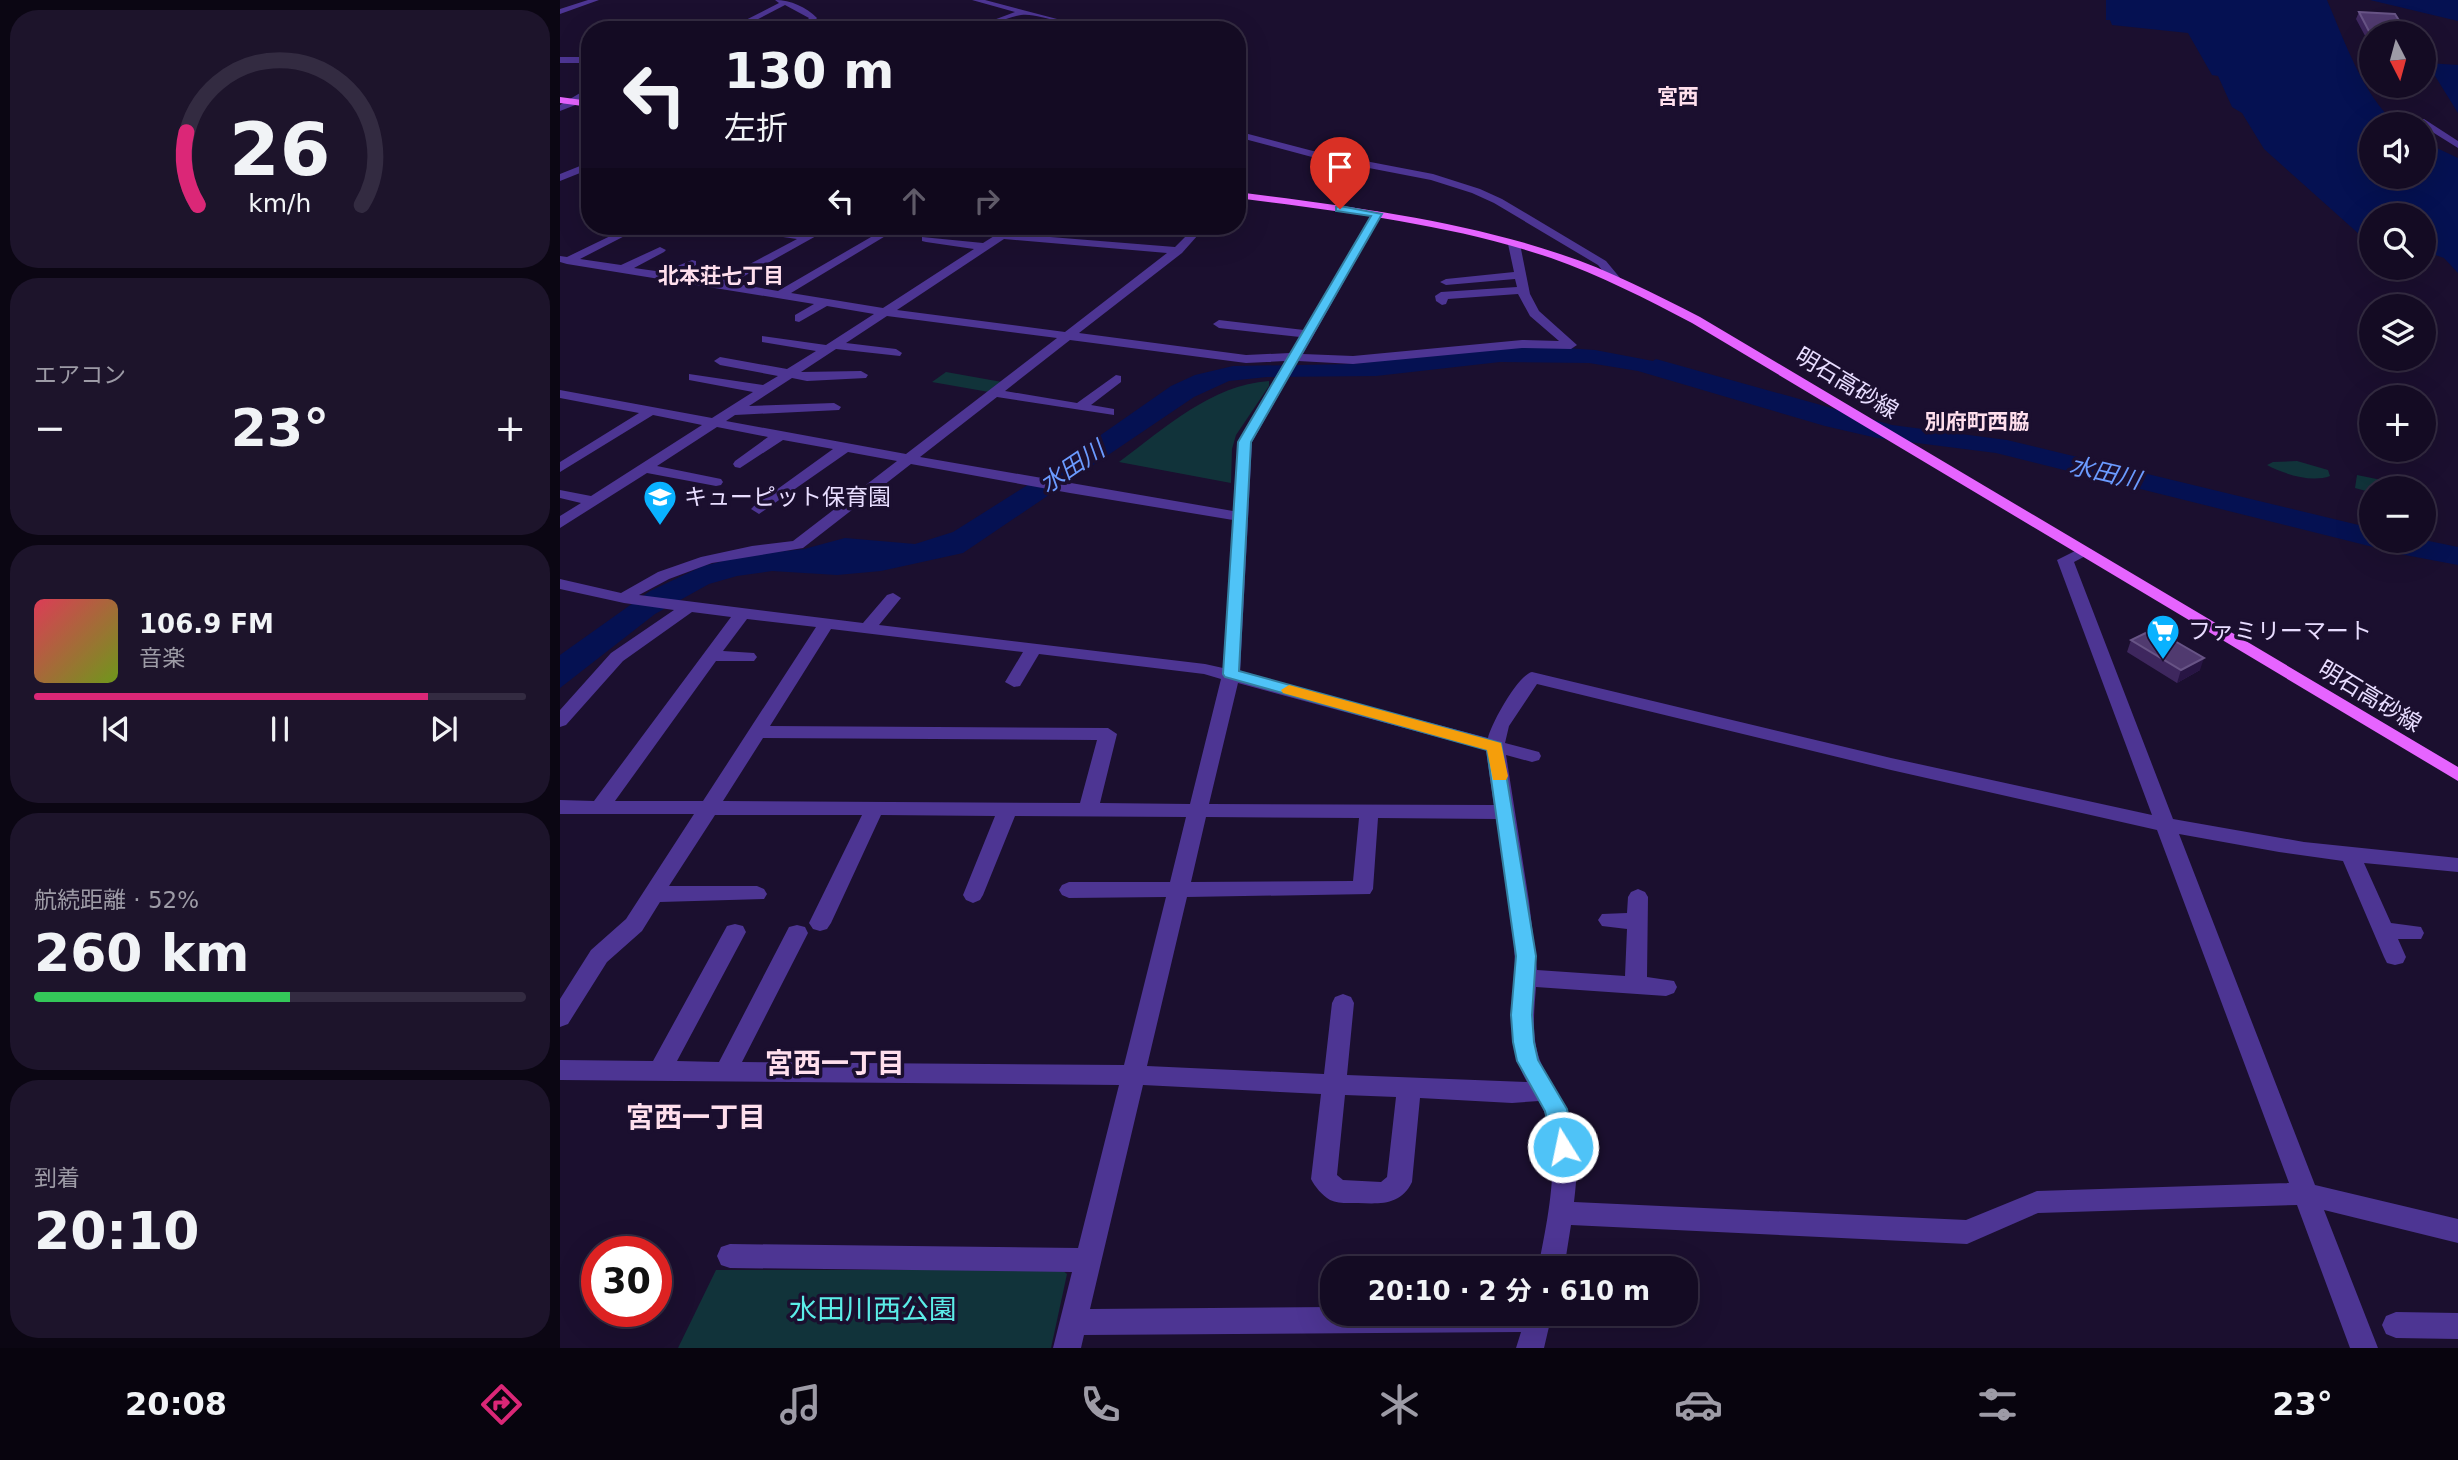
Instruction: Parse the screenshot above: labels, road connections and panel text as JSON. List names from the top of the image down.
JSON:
{
  "streets": {
    "main road": ["明石高砂線"]
  },
  "districts": [
    "宮西",
    "北本荘七丁目",
    "別府町西脇",
    "宮西一丁目",
    "宮西一丁目"
  ],
  "water": ["水田川"],
  "parks": ["水田川西公園"],
  "places": {
    "school or university": ["キューピット保育園"],
    "supermarket": ["ファミリーマート"]
  },
  "north": "bottom",
  "page": {
    "map_buttons": ["+", "−"],
    "turn": ["130 m", "左折"],
    "tile": [
      "エアコン",
      ["航続距離 · 52%", "260 km"],
      ["到着", "20:10"]
    ],
    "heat": ["−", "23°", "+"],
    "song": ["106.9 FM", "音楽"],
    "limit": "30",
    "trip": "20:10 · 2 分 · 610 m",
    "tabs": ["20:08", "23°"],
    "gauge": ["26", "km/h"]
  }
}
